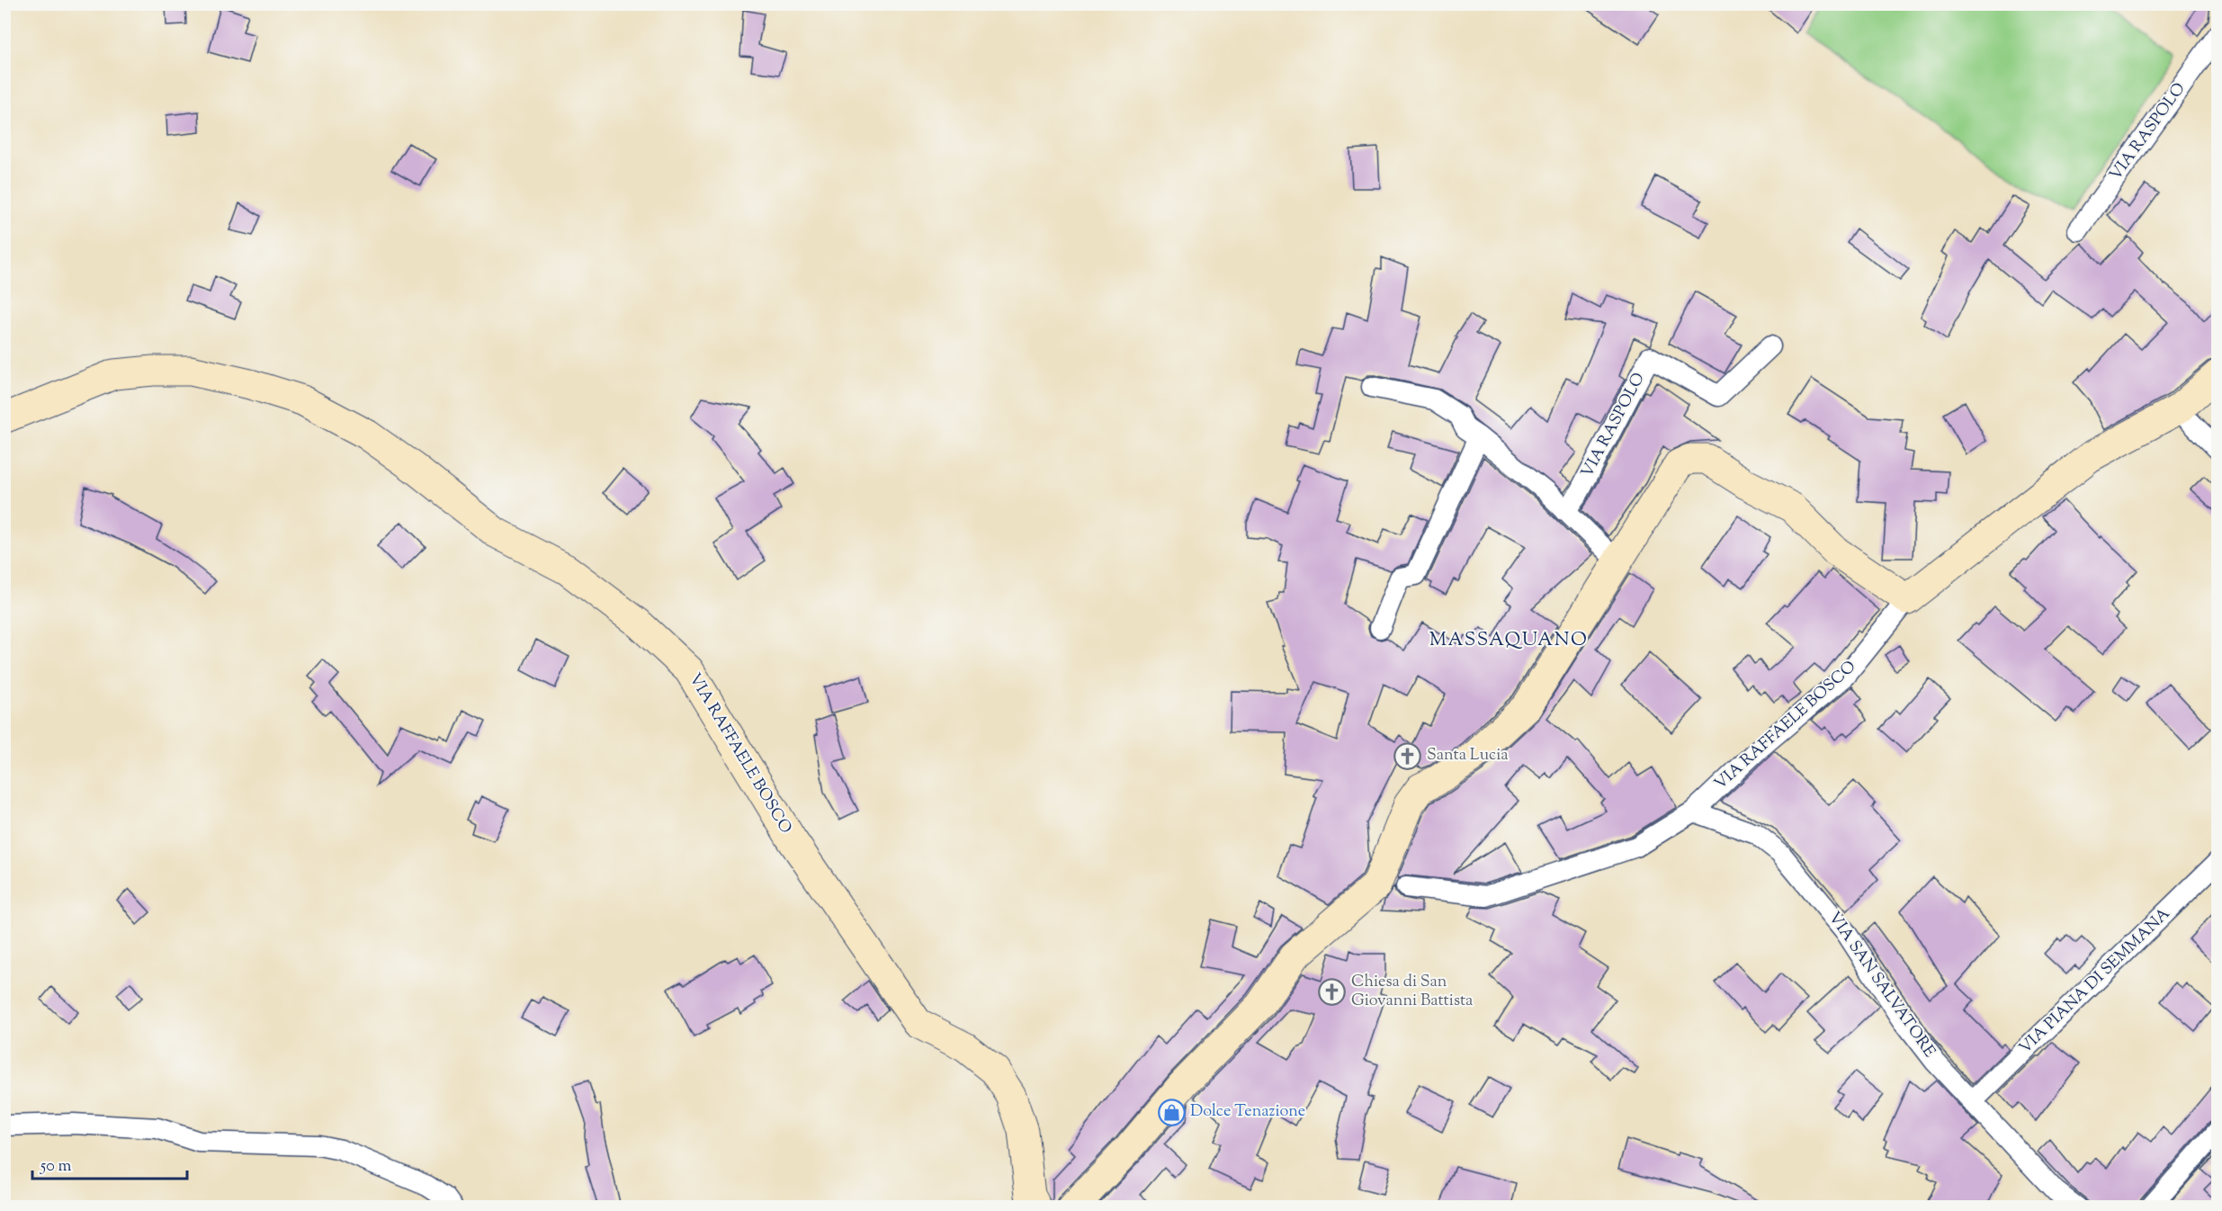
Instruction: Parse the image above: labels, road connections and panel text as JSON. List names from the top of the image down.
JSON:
{
  "streets": {
    "street": [
      "VIA RASPOLO",
      "VIA RAFFAELE BOSCO",
      "VIA PIANA DI SEMMANA",
      "VIA SAN SALVATORE"
    ]
  },
  "crossings": [
    ["VIA RAFFAELE BOSCO", "VIA SAN SALVATORE"],
    ["VIA PIANA DI SEMMANA", "VIA SAN SALVATORE"]
  ],
  "districts": ["MASSAQUANO"],
  "places": {
    "church": ["Santa Lucia", "Chiesa di San Giovanni Battista"],
    "shop": ["Dolce Tenazione"]
  },
  "scale_bar": "50 m"
}
